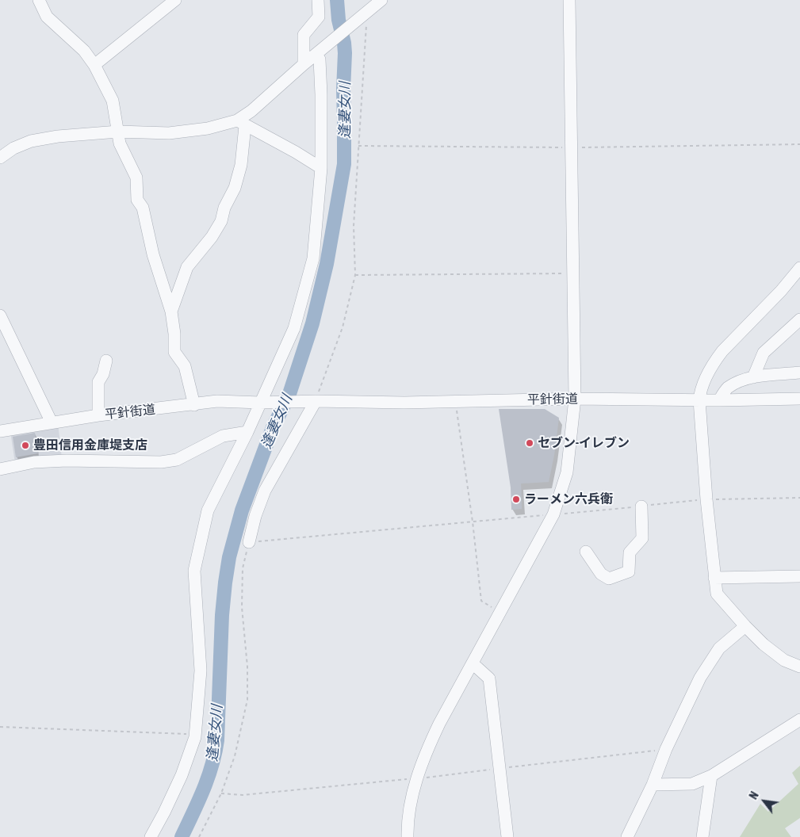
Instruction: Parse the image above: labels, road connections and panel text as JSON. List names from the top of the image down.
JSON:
{
  "streets": {
    "street": ["平針街道"]
  },
  "water": ["逢妻女川"],
  "places": ["セブン-イレブン", "豊田信用金庫堤支店", "ラーメン六兵衛"],
  "north": "top left"
}
